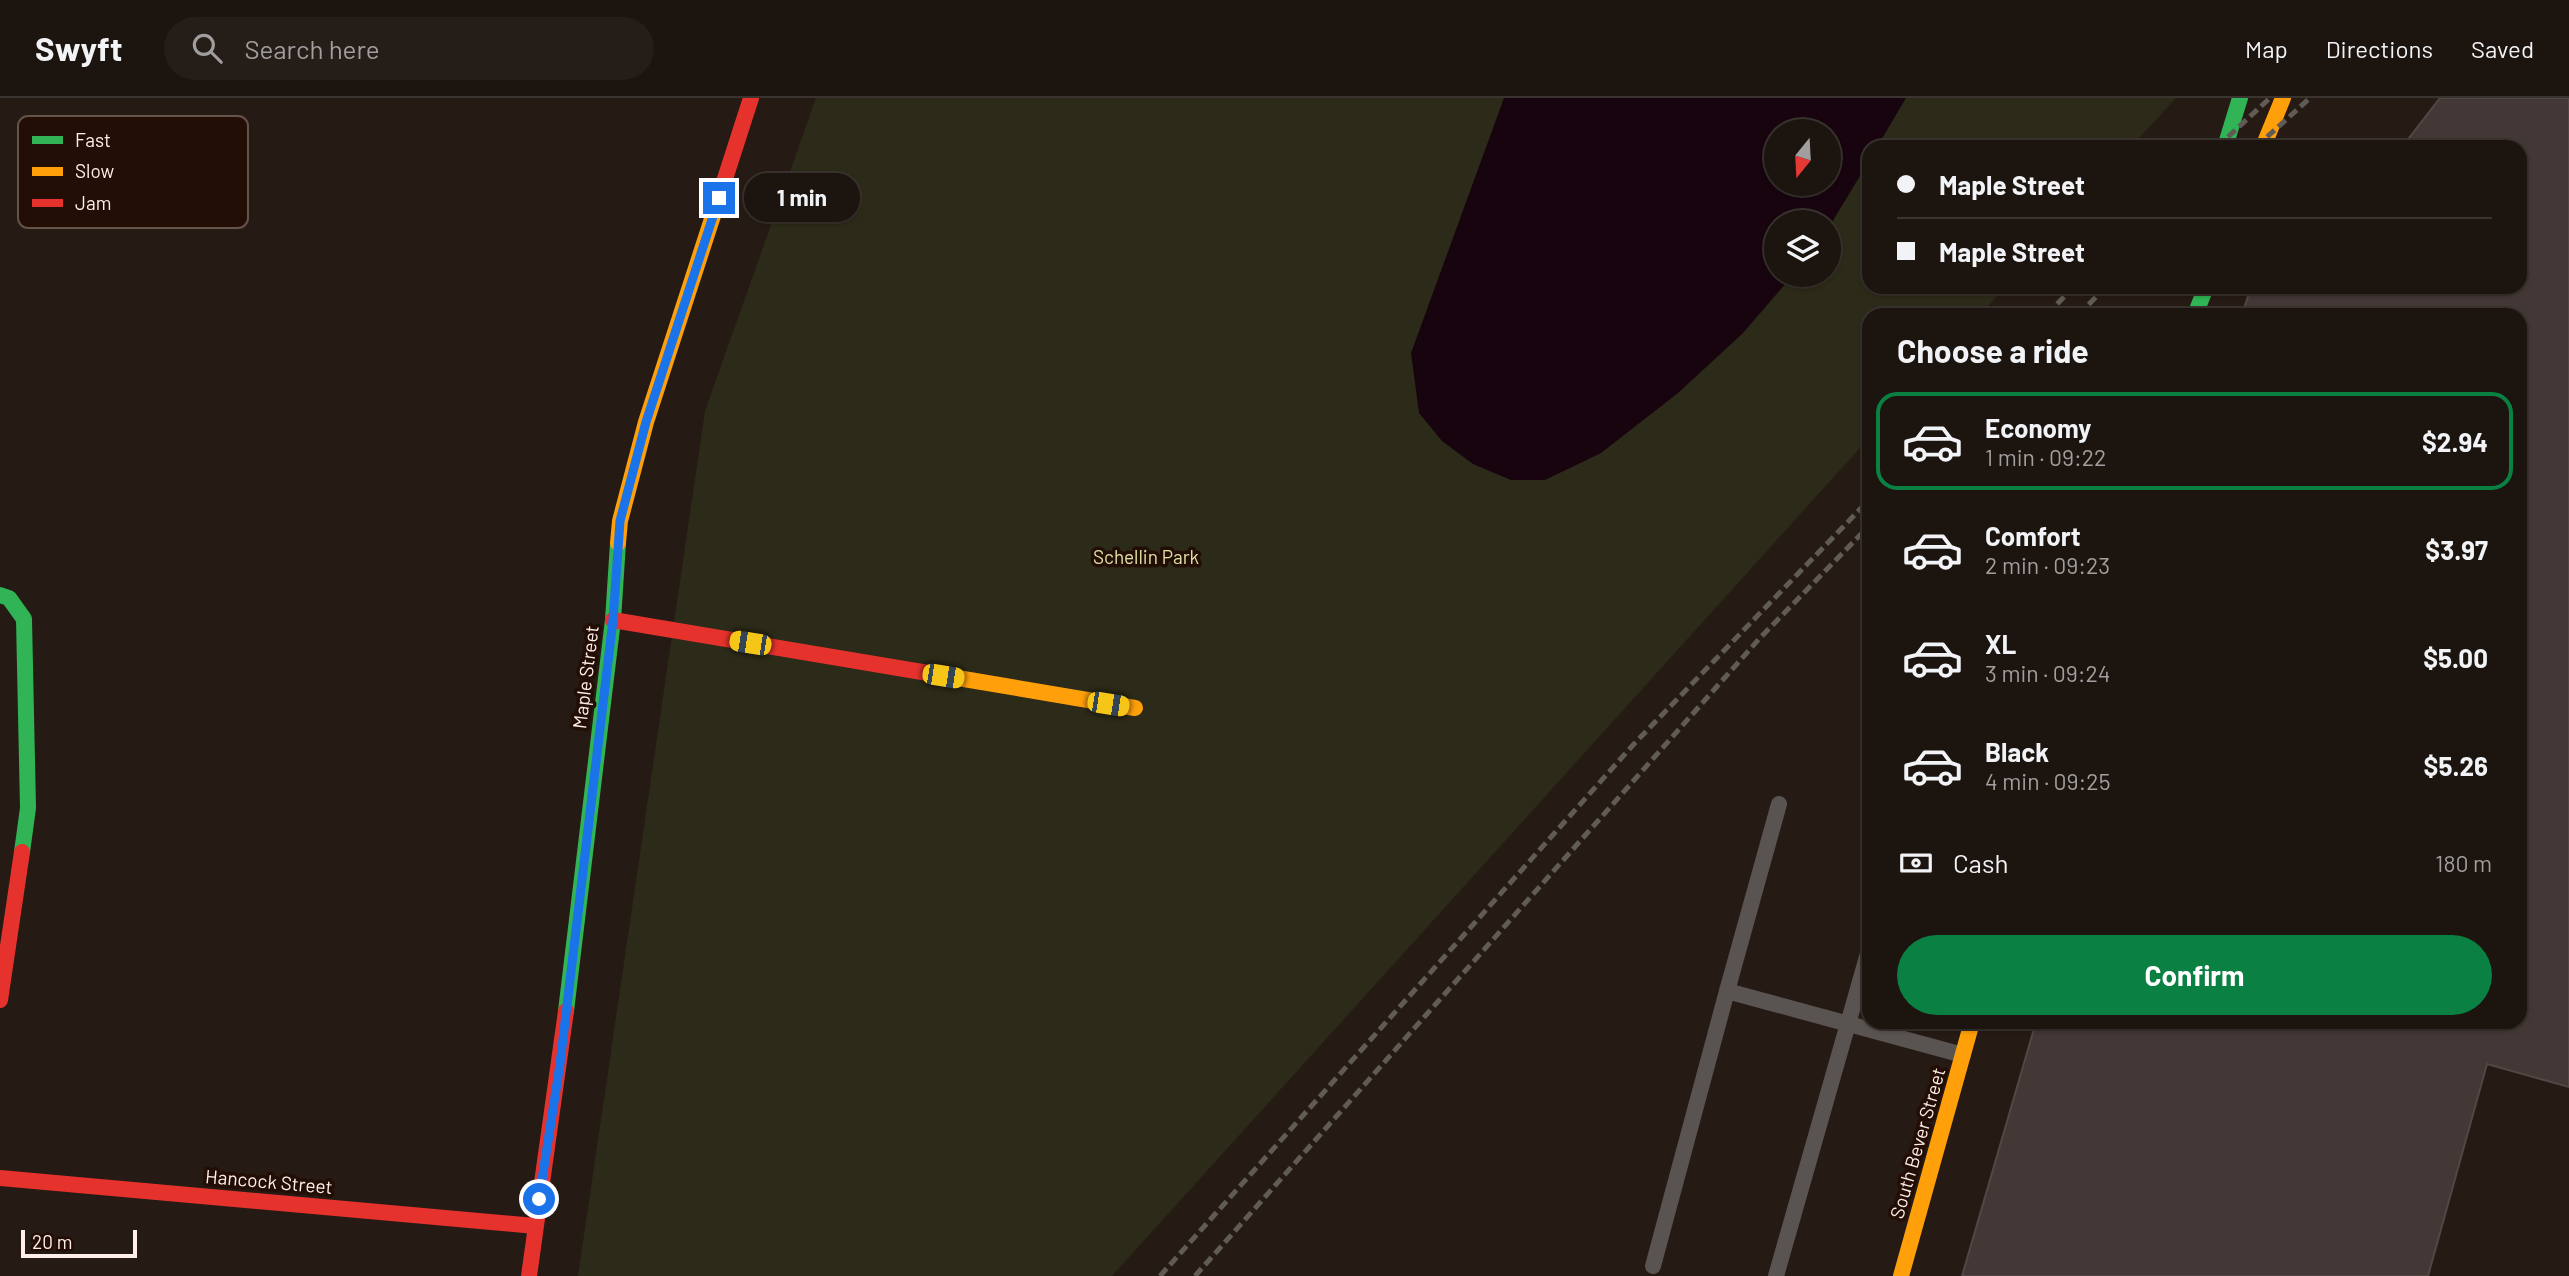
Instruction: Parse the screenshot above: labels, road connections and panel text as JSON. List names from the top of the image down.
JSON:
{
  "streets": {
    "street": ["Maple Street", "South Bever Street", "Hancock Street"]
  },
  "crossings": [
    ["Maple Street", "Hancock Street"]
  ],
  "parks": ["Schellin Park"],
  "legend": ["Fast", "Slow", "Jam"],
  "scale_bar": "20 m",
  "north": "bottom",
  "page": {
    "header": "Swyft",
    "search": "Search here",
    "nav": ["Map", "Directions", "Saved"],
    "banner": ["Maple Street", "Maple Street"],
    "bubble": "1 min",
    "heading": "Choose a ride",
    "list": [
      {
        "name": "Economy",
        "note": "1 min · 09:22",
        "value": "$2.94"
      },
      {
        "name": "Comfort",
        "note": "2 min · 09:23",
        "value": "$3.97"
      },
      {
        "name": "XL",
        "note": "3 min · 09:24",
        "value": "$5.00"
      },
      {
        "name": "Black",
        "note": "4 min · 09:25",
        "value": "$5.26"
      }
    ],
    "pay": ["Cash", "180 m"],
    "buttons": "Confirm",
    "scale": "20 m"
  }
}
